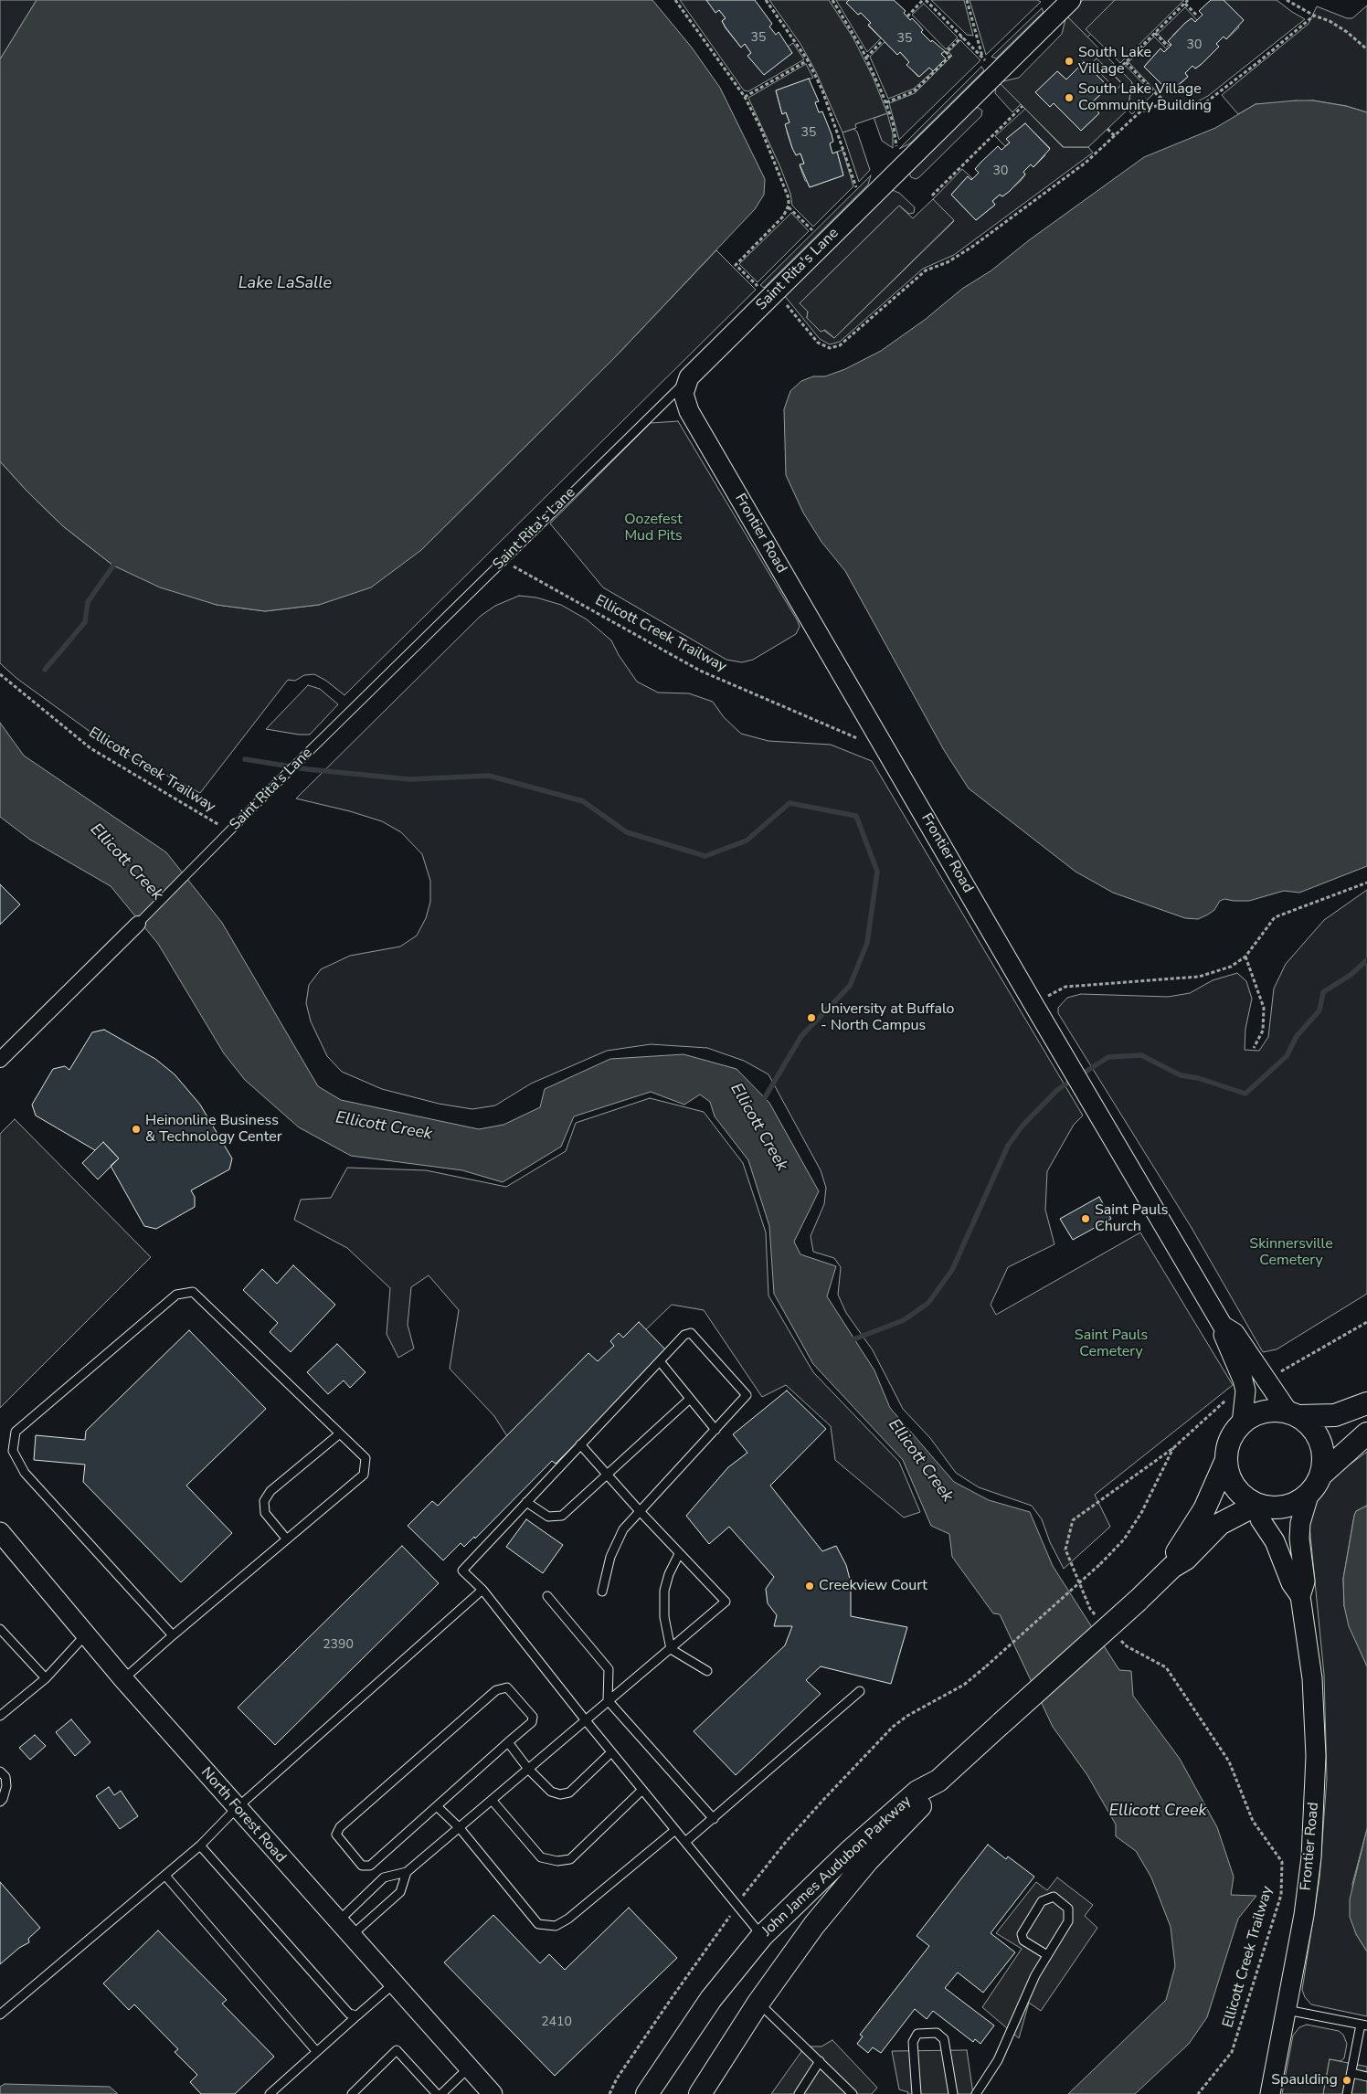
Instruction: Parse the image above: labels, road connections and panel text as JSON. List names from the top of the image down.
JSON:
{
  "streets": {
    "main road": ["John James Audubon Parkway"],
    "street": ["Saint Rita's Lane", "Frontier Road", "North Forest Road"],
    "path": ["Ellicott Creek Trailway"]
  },
  "crossings": [
    ["Saint Rita's Lane", "Frontier Road"],
    ["Saint Rita's Lane", "Ellicott Creek Trailway"],
    ["Frontier Road", "Ellicott Creek Trailway"],
    ["Frontier Road", "John James Audubon Parkway"]
  ],
  "water": ["Lake LaSalle", "Ellicott Creek"],
  "parks": ["Oozefest Mud Pits", "Skinnersville Cemetery", "Saint Pauls Cemetery"],
  "places": [
    "South Lake Village",
    "South Lake Village Community Building",
    "University at Buffalo - North Campus",
    "Heinonline Business & Technology Center",
    "Saint Pauls Church",
    "Creekview Court",
    "Spaulding"
  ],
  "house_numbers": [
    "35",
    "35",
    "30",
    "35",
    "30",
    "2390",
    "2410"
  ]
}
